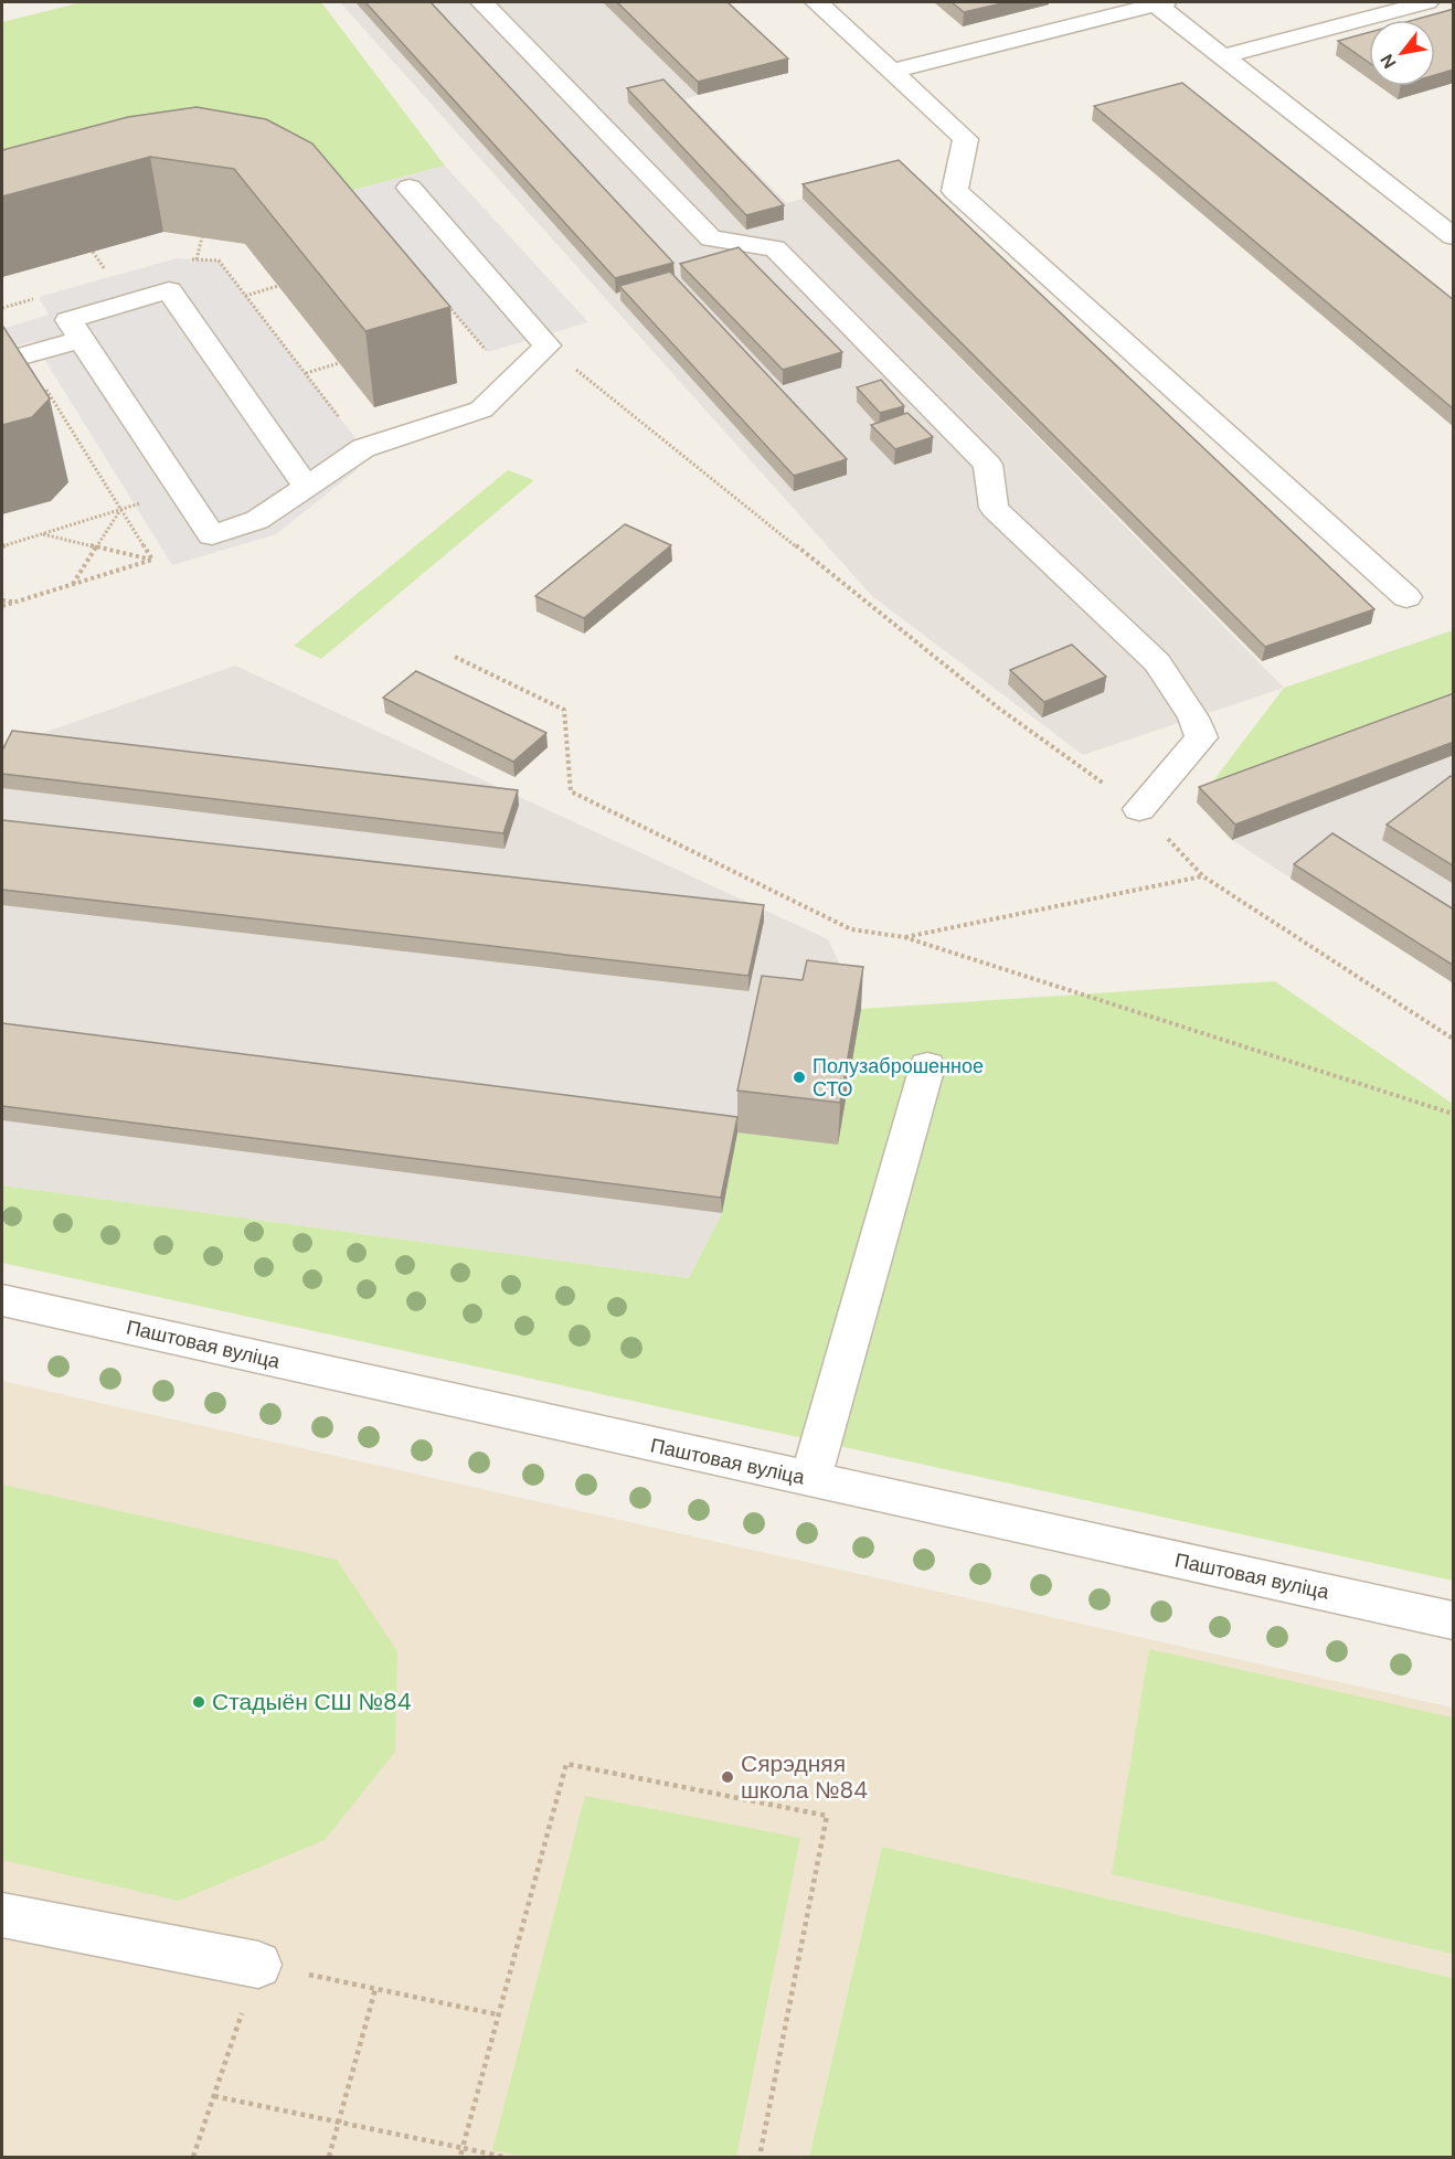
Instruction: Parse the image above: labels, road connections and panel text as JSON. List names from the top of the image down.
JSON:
{
  "streets": {
    "street": ["Паштовая вуліца"]
  },
  "places": ["Полузаброшенное СТО", "Стадыён СШ №84", "Сярэдняя школа №84"],
  "north": "bottom left"
}
